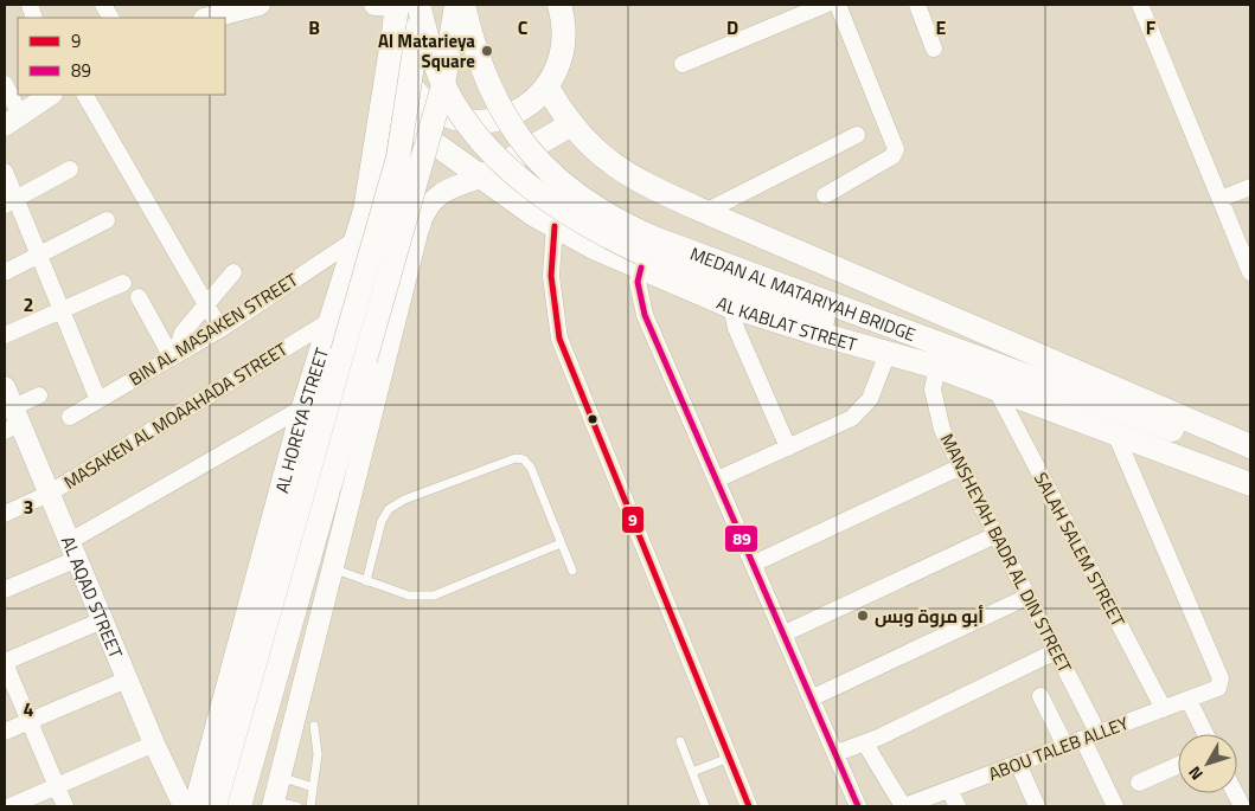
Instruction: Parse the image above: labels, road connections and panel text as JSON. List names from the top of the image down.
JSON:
{
  "streets": {
    "main road": ["MEDAN AL MATARIYAH BRIDGE", "AL KABLAT STREET", "AL HOREYA STREET"],
    "street": [
      "BIN AL MASAKEN STREET",
      "MASAKEN AL MOAAHADA STREET",
      "SALAH SALEM STREET",
      "MANSHEYAH BADR AL DIN STREET",
      "AL AQAD STREET",
      "ABOU TALEB ALLEY"
    ]
  },
  "crossings": [
    ["MEDAN AL MATARIYAH BRIDGE", "AL KABLAT STREET"],
    ["MEDAN AL MATARIYAH BRIDGE", "AL HOREYA STREET"],
    ["AL KABLAT STREET", "SALAH SALEM STREET"],
    ["AL KABLAT STREET", "MANSHEYAH BADR AL DIN STREET"],
    ["AL KABLAT STREET", "ABOU TALEB ALLEY"],
    ["BIN AL MASAKEN STREET", "AL HOREYA STREET"],
    ["MASAKEN AL MOAAHADA STREET", "AL HOREYA STREET"],
    ["MASAKEN AL MOAAHADA STREET", "AL AQAD STREET"],
    ["SALAH SALEM STREET", "ABOU TALEB ALLEY"],
    ["MANSHEYAH BADR AL DIN STREET", "ABOU TALEB ALLEY"]
  ],
  "places": ["Al Matarieya Square", "أبو مروة وبس"],
  "lines": ["transit line 9", "transit line 89"],
  "legend": ["9", "89"],
  "north": "bottom left",
  "grid": {
    "columns": [
      "B",
      "C",
      "D",
      "E",
      "F"
    ],
    "rows": ["2", "3", "4"]
  }
}
